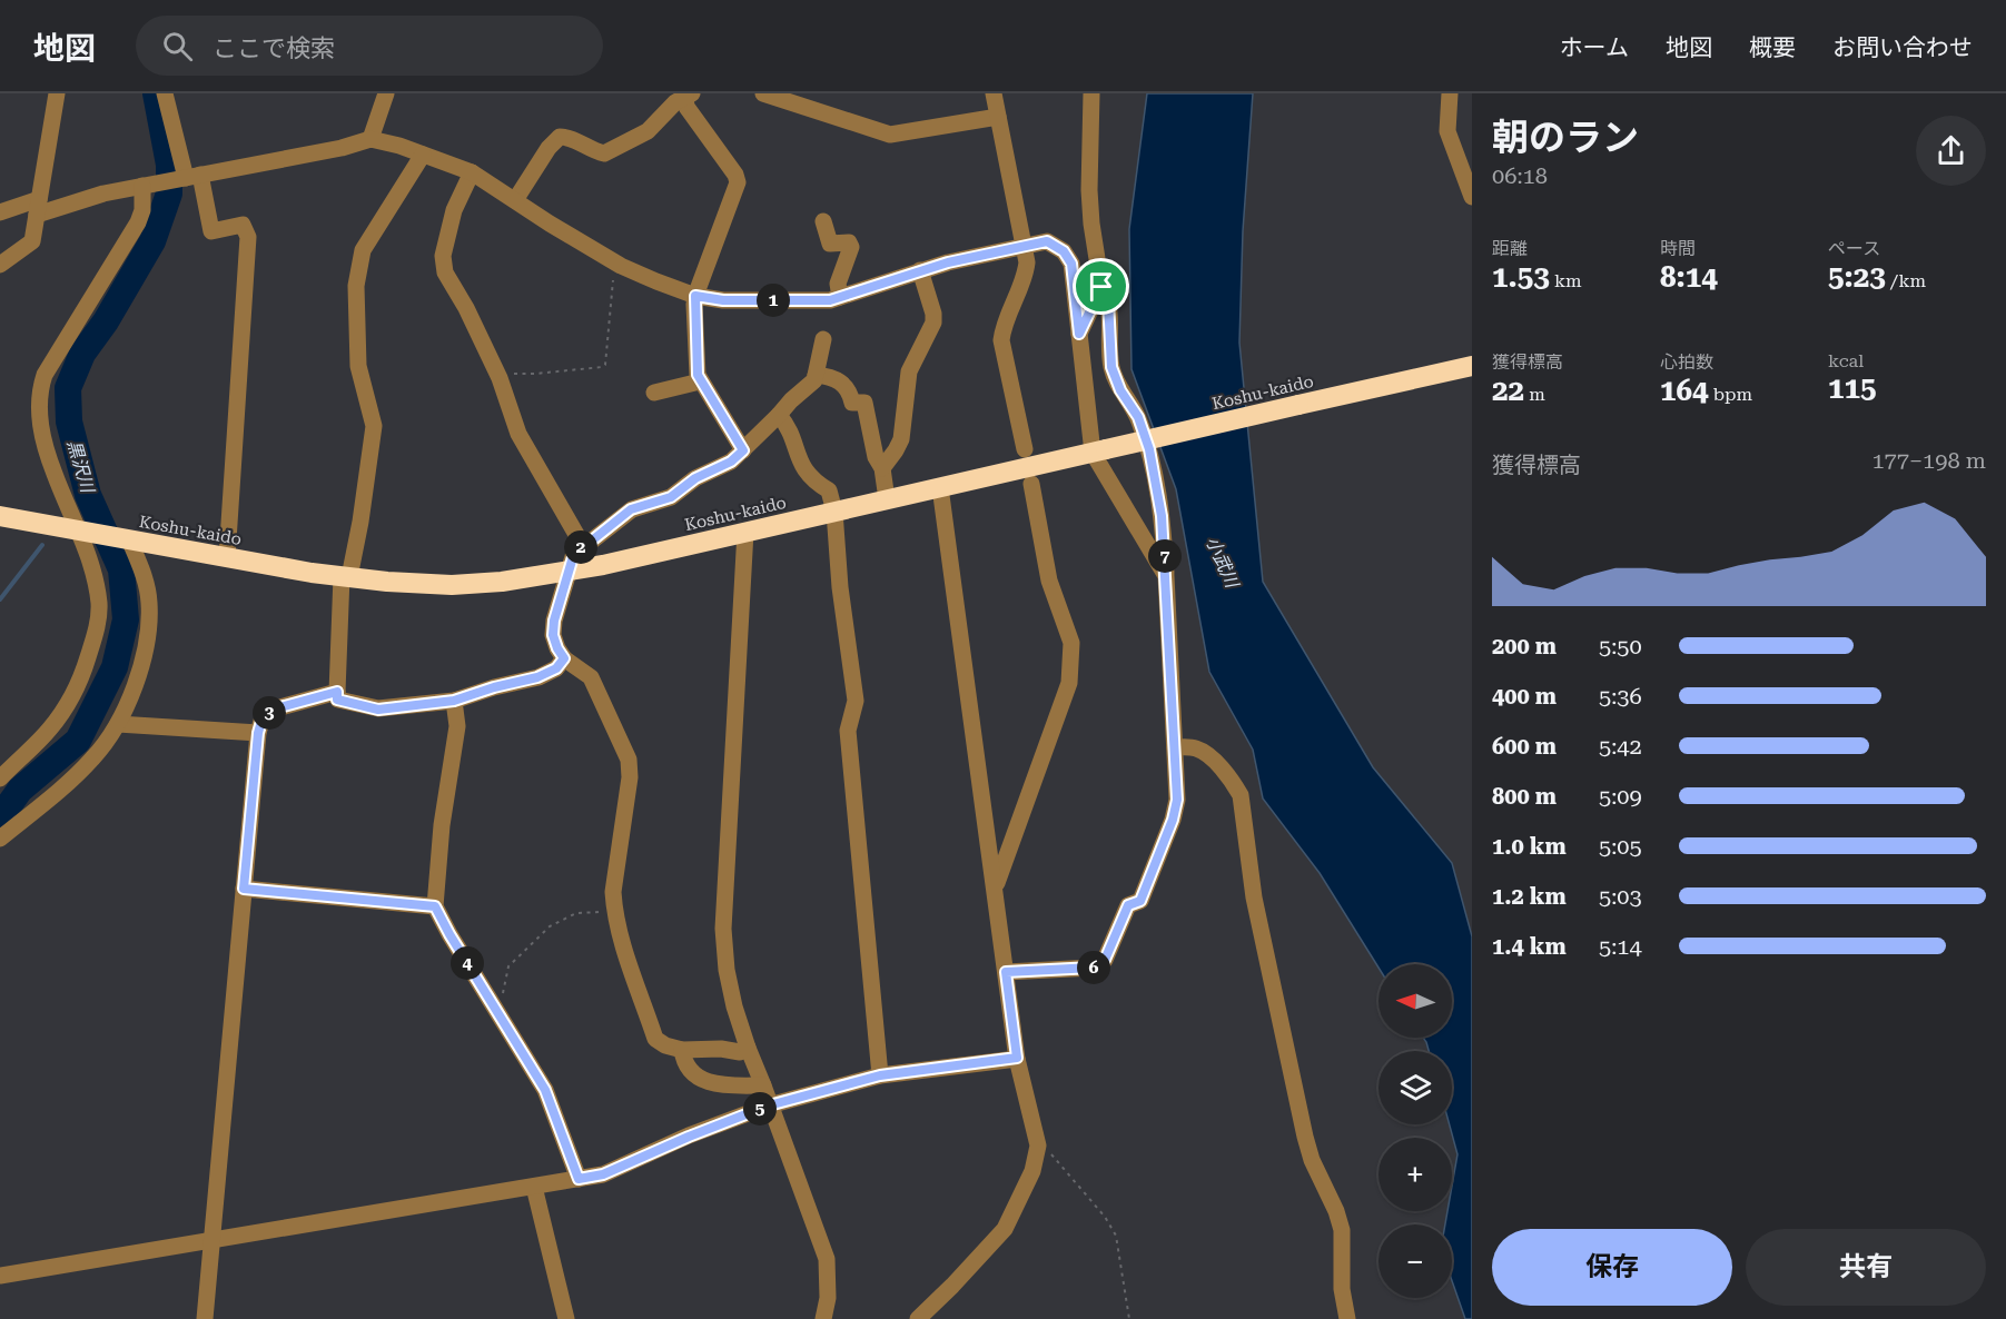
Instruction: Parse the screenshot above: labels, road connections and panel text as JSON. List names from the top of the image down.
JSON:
{
  "streets": {
    "highway": ["Koshu-kaido"]
  },
  "water": ["黒沢川", "小武川"],
  "north": "left",
  "page": {
    "header": "地図",
    "search": "ここで検索",
    "nav": [
      "ホーム",
      "地図",
      "概要",
      "お問い合わせ"
    ],
    "heading": ["朝のラン", "06:18"],
    "stats": [
      ["距離", "1.53 km"],
      ["時間", "8:14"],
      ["ペース", "5:23 /km"],
      ["獲得標高", "22 m"],
      ["心拍数", "164 bpm"],
      ["kcal", "115"]
    ],
    "pins": [
      "1",
      "2",
      "7",
      "3",
      "4",
      "6",
      "5"
    ],
    "chart": ["獲得標高", "177–198 m"],
    "list": [
      {
        "name": "200 m",
        "note": "5:50"
      },
      {
        "name": "400 m",
        "note": "5:36"
      },
      {
        "name": "600 m",
        "note": "5:42"
      },
      {
        "name": "800 m",
        "note": "5:09"
      },
      {
        "name": "1.0 km",
        "note": "5:05"
      },
      {
        "name": "1.2 km",
        "note": "5:03"
      },
      {
        "name": "1.4 km",
        "note": "5:14"
      }
    ],
    "map_buttons": ["+", "−"],
    "buttons": ["保存", "共有"]
  }
}
